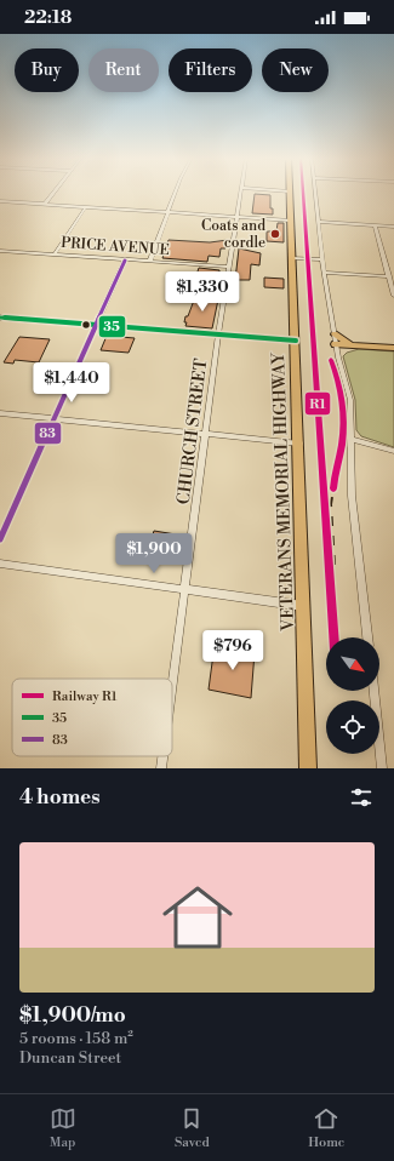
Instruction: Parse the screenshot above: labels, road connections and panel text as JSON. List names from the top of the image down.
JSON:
{
  "streets": {
    "main road": ["VETERANS MEMORIAL HIGHWAY"],
    "street": ["PRICE AVENUE", "CHURCH STREET"]
  },
  "crossings": [
    ["PRICE AVENUE", "CHURCH STREET"]
  ],
  "places": ["Coats and cordle"],
  "lines": ["rail line R1", "transit line 83", "transit line 35"],
  "legend": ["Railway R1", "35", "83"],
  "north": "bottom right",
  "page": {
    "status": "22:18",
    "chip": [
      "Buy",
      "Rent",
      "Filters",
      "New"
    ],
    "price": [
      "$1,330",
      "$1,440",
      "$1,900",
      "$796"
    ],
    "heading": "4 homes",
    "list": [
      {
        "name": "$1,900/mo",
        "note": "5 rooms · 158 m² · Duncan Street"
      }
    ],
    "tabs": ["Map", "Saved", "Home"]
  }
}
